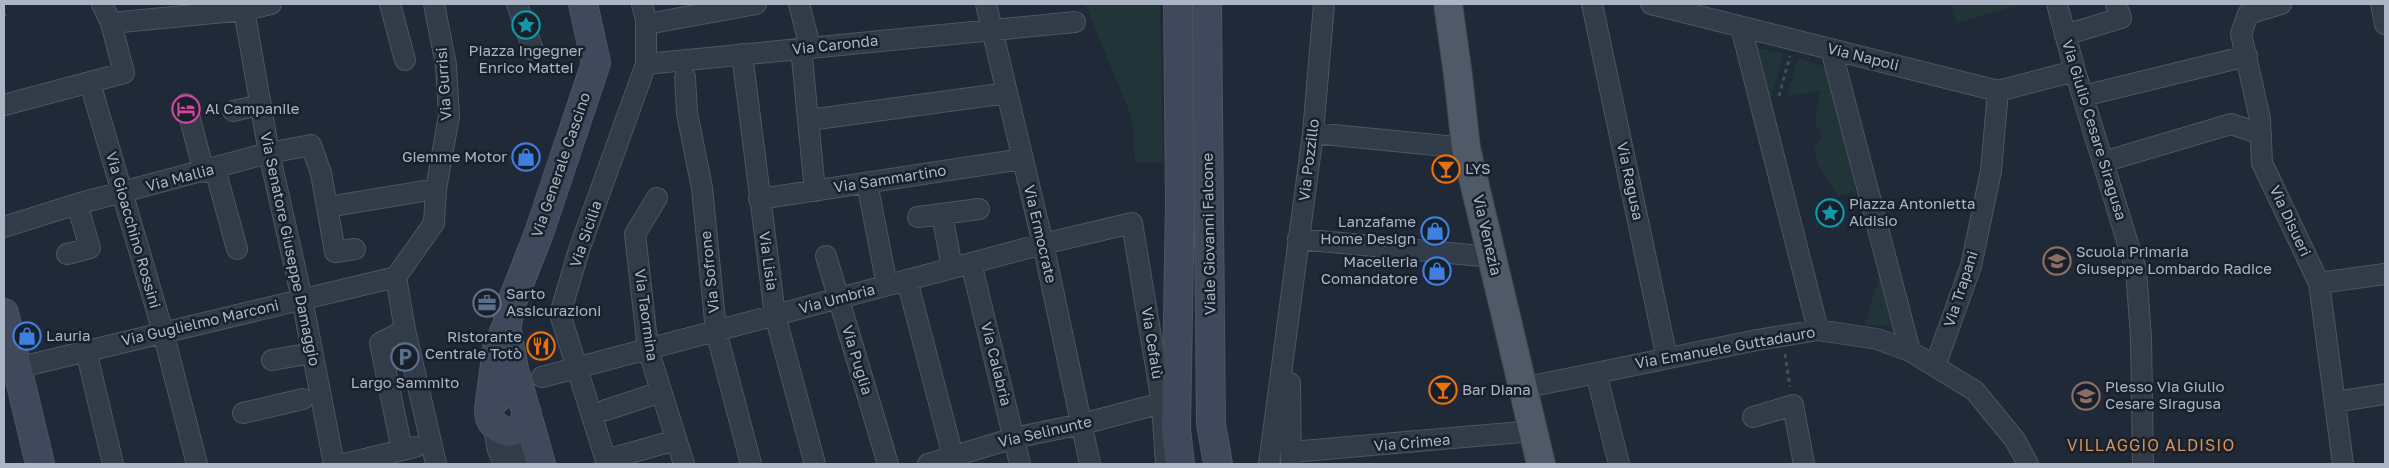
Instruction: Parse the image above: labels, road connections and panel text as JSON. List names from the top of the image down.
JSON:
{
  "streets": {
    "main road": ["Via Venezia"],
    "street": [
      "Via Caronda",
      "Via Napoli",
      "Via Gurrisi",
      "Via Giulio Cesare Siragusa",
      "Via Pozzillo",
      "Via Generale Cascino",
      "Via Mallia",
      "Via Sammartino",
      "Via Ragusa",
      "Via Disueri",
      "Via Gioacchino Rossini",
      "Via Sicilia",
      "Via Ermocrate",
      "Viale Giovanni Falcone",
      "Via Senatore Giuseppe Damaggio",
      "Via Lisia",
      "Via Sofrone",
      "Via Trapani",
      "Via Umbria",
      "Via Taormina",
      "Via Guglielmo Marconi",
      "Via Cefalù",
      "Via Emanuele Guttadauro",
      "Via Puglia",
      "Via Calabria",
      "Via Selinunte",
      "Via Crimea"
    ]
  },
  "crossings": [
    ["Via Caronda", "Via Sicilia"],
    ["Via Caronda", "Via Ermocrate"],
    ["Via Caronda", "Via Lisia"],
    ["Via Napoli", "Via Giulio Cesare Siragusa"],
    ["Via Napoli", "Via Trapani"],
    ["Via Gurrisi", "Via Guglielmo Marconi"],
    ["Via Pozzillo", "Via Crimea"],
    ["Via Mallia", "Via Gioacchino Rossini"],
    ["Via Mallia", "Via Senatore Giuseppe Damaggio"],
    ["Via Sammartino", "Via Ermocrate"],
    ["Via Sammartino", "Via Lisia"],
    ["Via Ragusa", "Via Emanuele Guttadauro"],
    ["Via Gioacchino Rossini", "Via Guglielmo Marconi"],
    ["Via Sicilia", "Via Umbria"],
    ["Via Ermocrate", "Via Umbria"],
    ["Via Ermocrate", "Via Selinunte"],
    ["Via Venezia", "Via Emanuele Guttadauro"],
    ["Via Venezia", "Via Crimea"],
    ["Via Senatore Giuseppe Damaggio", "Via Guglielmo Marconi"],
    ["Via Lisia", "Via Umbria"],
    ["Via Sofrone", "Via Umbria"],
    ["Via Trapani", "Via Emanuele Guttadauro"],
    ["Via Umbria", "Via Taormina"],
    ["Via Umbria", "Via Cefalù"],
    ["Via Umbria", "Via Puglia"],
    ["Via Umbria", "Via Calabria"],
    ["Via Cefalù", "Via Selinunte"],
    ["Via Calabria", "Via Selinunte"]
  ],
  "districts": ["VILLAGGIO ALDISIO"],
  "places": {
    "place": ["Piazza Ingegner Enrico Mattei", "Piazza Antonietta Aldisio"],
    "hotel": ["Al Campanile"],
    "shop": [
      "Giemme Motor",
      "Lanzafame Home Design",
      "Macelleria Comandatore",
      "Lauria"
    ],
    "bar": ["LYS", "Bar Diana"],
    "school or university": ["Scuola Primaria Giuseppe Lombardo Radice", "Plesso Via Giulio Cesare Siragusa"],
    "office": ["Sarto Assicurazioni"],
    "restaurant": ["Ristorante Centrale Totò"],
    "parking": ["Largo Sammito"]
  }
}
